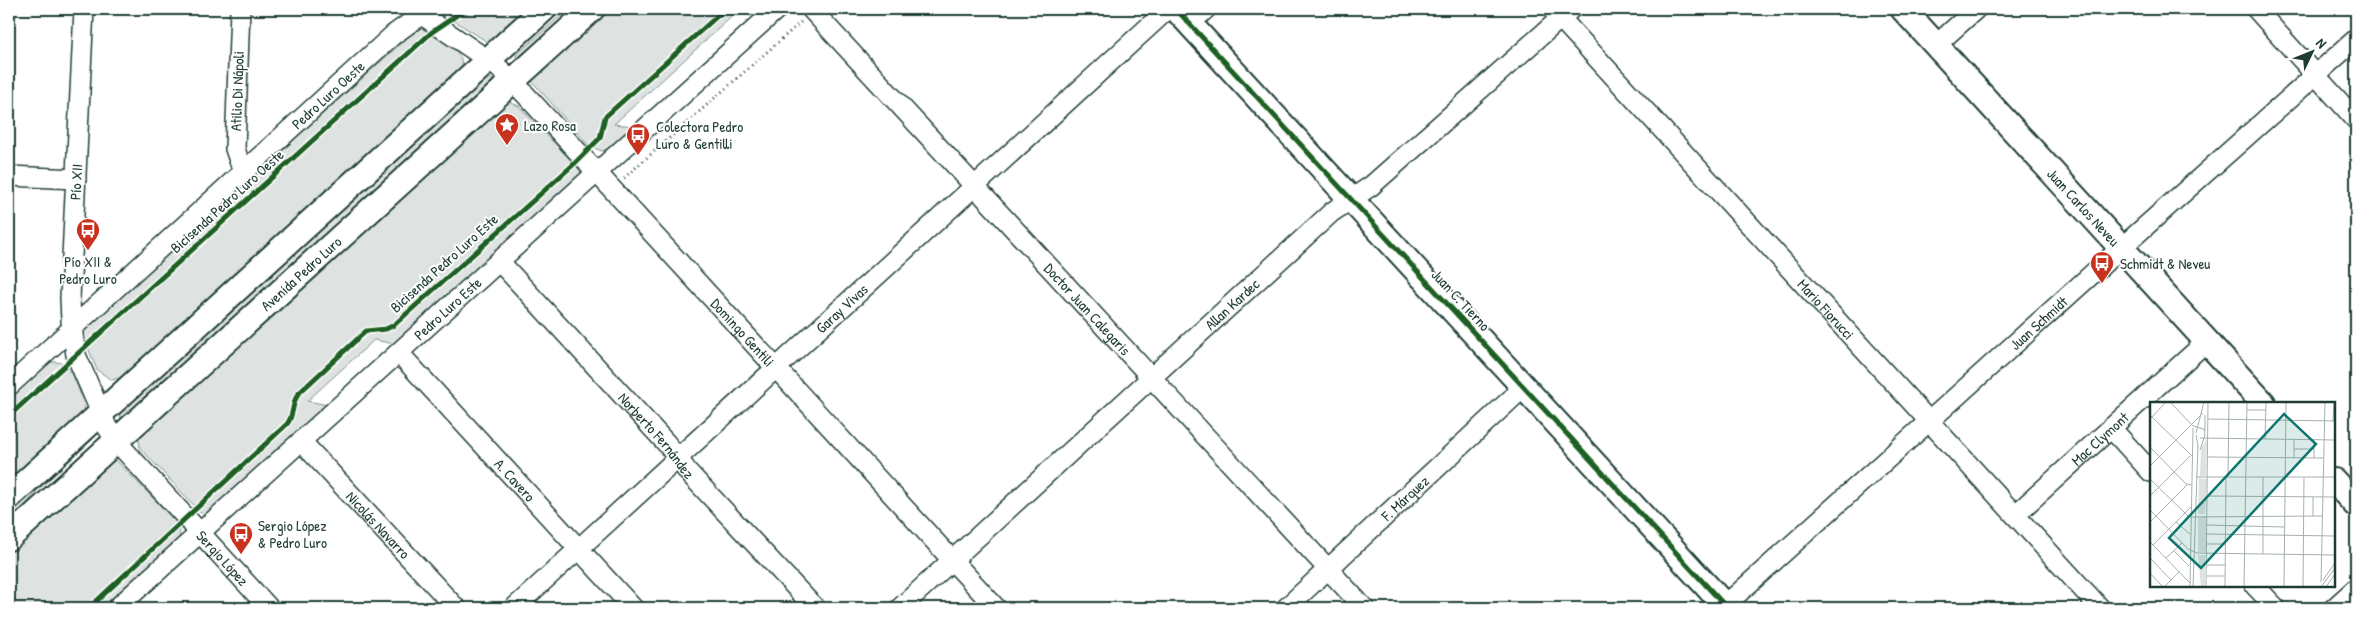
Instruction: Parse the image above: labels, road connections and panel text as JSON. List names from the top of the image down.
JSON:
{
  "streets": {
    "main road": ["Juan Carlos Neveu", "Avenida Pedro Luro", "Juan C. Tierno"],
    "street": [
      "Atilio Di Nápoli",
      "Pedro Luro Oeste",
      "Pío XII",
      "Allan Kardec",
      "Pedro Luro Este",
      "Doctor Juan Calegaris",
      "Garay Vivas",
      "Mario Fiorucci",
      "Juan Schmidt",
      "Domingo Gentili",
      "Norberto Fernández",
      "Mac Clymont",
      "A. Cavero",
      "F. Márquez",
      "Nicolás Navarro",
      "Sergio López"
    ],
    "cycle path": ["Bicisenda Pedro Luro Oeste", "Bicisenda Pedro Luro Este"]
  },
  "crossings": [
    ["Atilio Di Nápoli", "Pedro Luro Oeste"],
    ["Pedro Luro Oeste", "Pío XII"],
    ["Pedro Luro Oeste", "Domingo Gentili"],
    ["Pío XII", "Avenida Pedro Luro"],
    ["Pío XII", "Sergio López"],
    ["Juan Carlos Neveu", "Juan Schmidt"],
    ["Juan Carlos Neveu", "Mac Clymont"],
    ["Avenida Pedro Luro", "Domingo Gentili"],
    ["Avenida Pedro Luro", "Sergio López"],
    ["Juan C. Tierno", "Allan Kardec"],
    ["Juan C. Tierno", "Juan Schmidt"],
    ["Juan C. Tierno", "F. Márquez"],
    ["Allan Kardec", "Doctor Juan Calegaris"],
    ["Allan Kardec", "Mario Fiorucci"],
    ["Allan Kardec", "Domingo Gentili"],
    ["Pedro Luro Este", "Domingo Gentili"],
    ["Pedro Luro Este", "Norberto Fernández"],
    ["Pedro Luro Este", "A. Cavero"],
    ["Pedro Luro Este", "Nicolás Navarro"],
    ["Pedro Luro Este", "Sergio López"],
    ["Doctor Juan Calegaris", "Garay Vivas"],
    ["Doctor Juan Calegaris", "F. Márquez"],
    ["Garay Vivas", "Domingo Gentili"],
    ["Garay Vivas", "Norberto Fernández"],
    ["Garay Vivas", "A. Cavero"],
    ["Mario Fiorucci", "Juan Schmidt"],
    ["Mario Fiorucci", "Mac Clymont"]
  ],
  "places": {
    "place": ["Lazo Rosa"],
    "bus stop": [
      "Colectora Pedro Luro & Gentilli",
      "Pío XII & Pedro Luro",
      "Schmidt & Neveu",
      "Sergio López & Pedro Luro"
    ]
  },
  "north": "top right"
}
